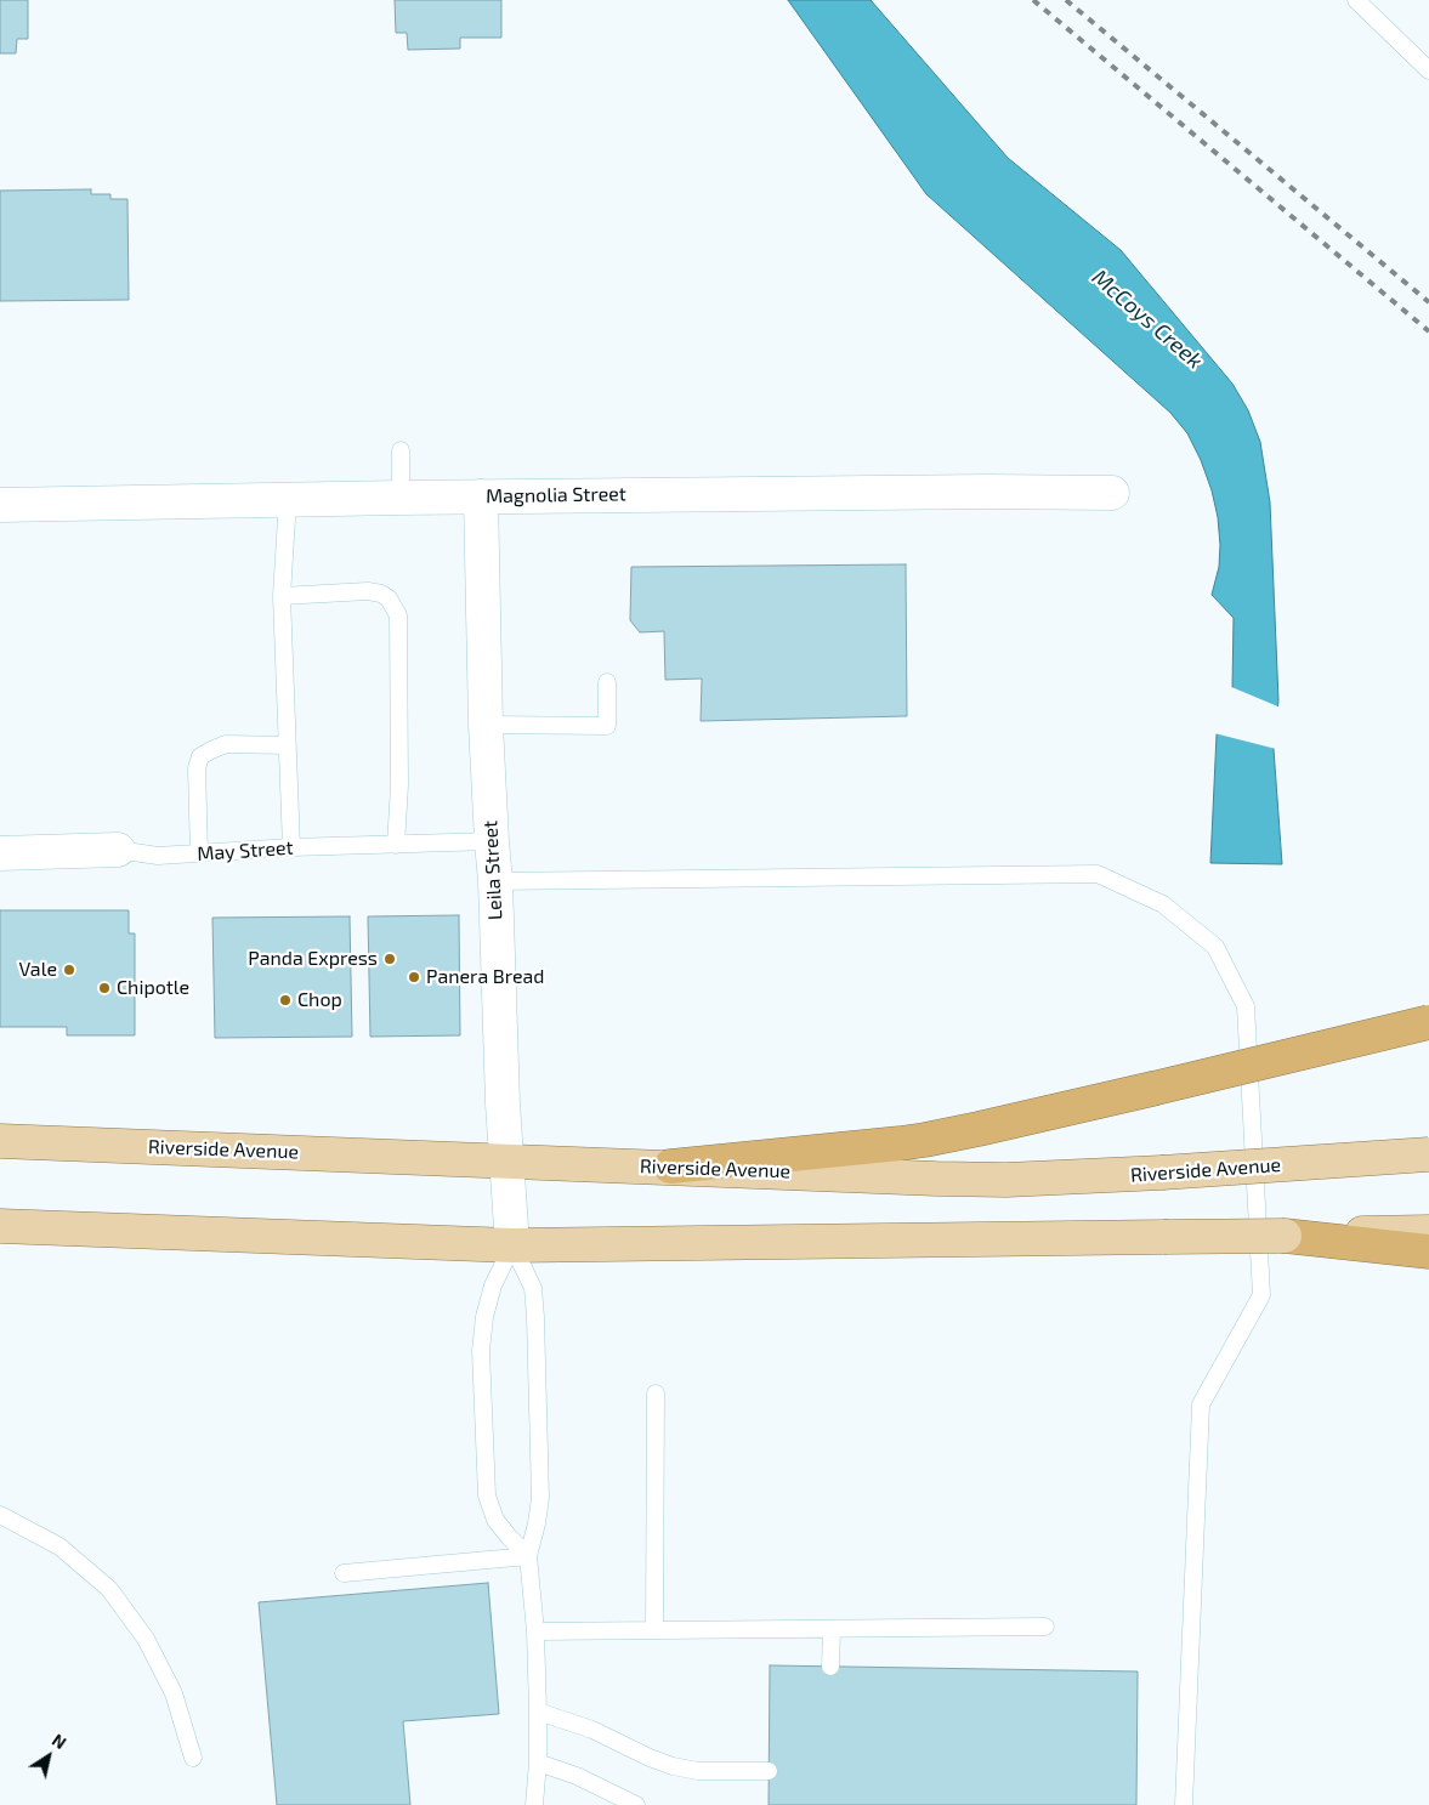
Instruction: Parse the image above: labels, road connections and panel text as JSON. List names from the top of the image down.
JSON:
{
  "streets": {
    "main road": ["Riverside Avenue"],
    "street": ["Magnolia Street", "May Street", "Leila Street"]
  },
  "crossings": [
    ["Magnolia Street", "Leila Street"],
    ["May Street", "Leila Street"],
    ["Leila Street", "Riverside Avenue"]
  ],
  "water": ["McCoys Creek"],
  "places": [
    "Panda Express",
    "Vale",
    "Panera Bread",
    "Chipotle",
    "Chop"
  ],
  "north": "top right"
}
